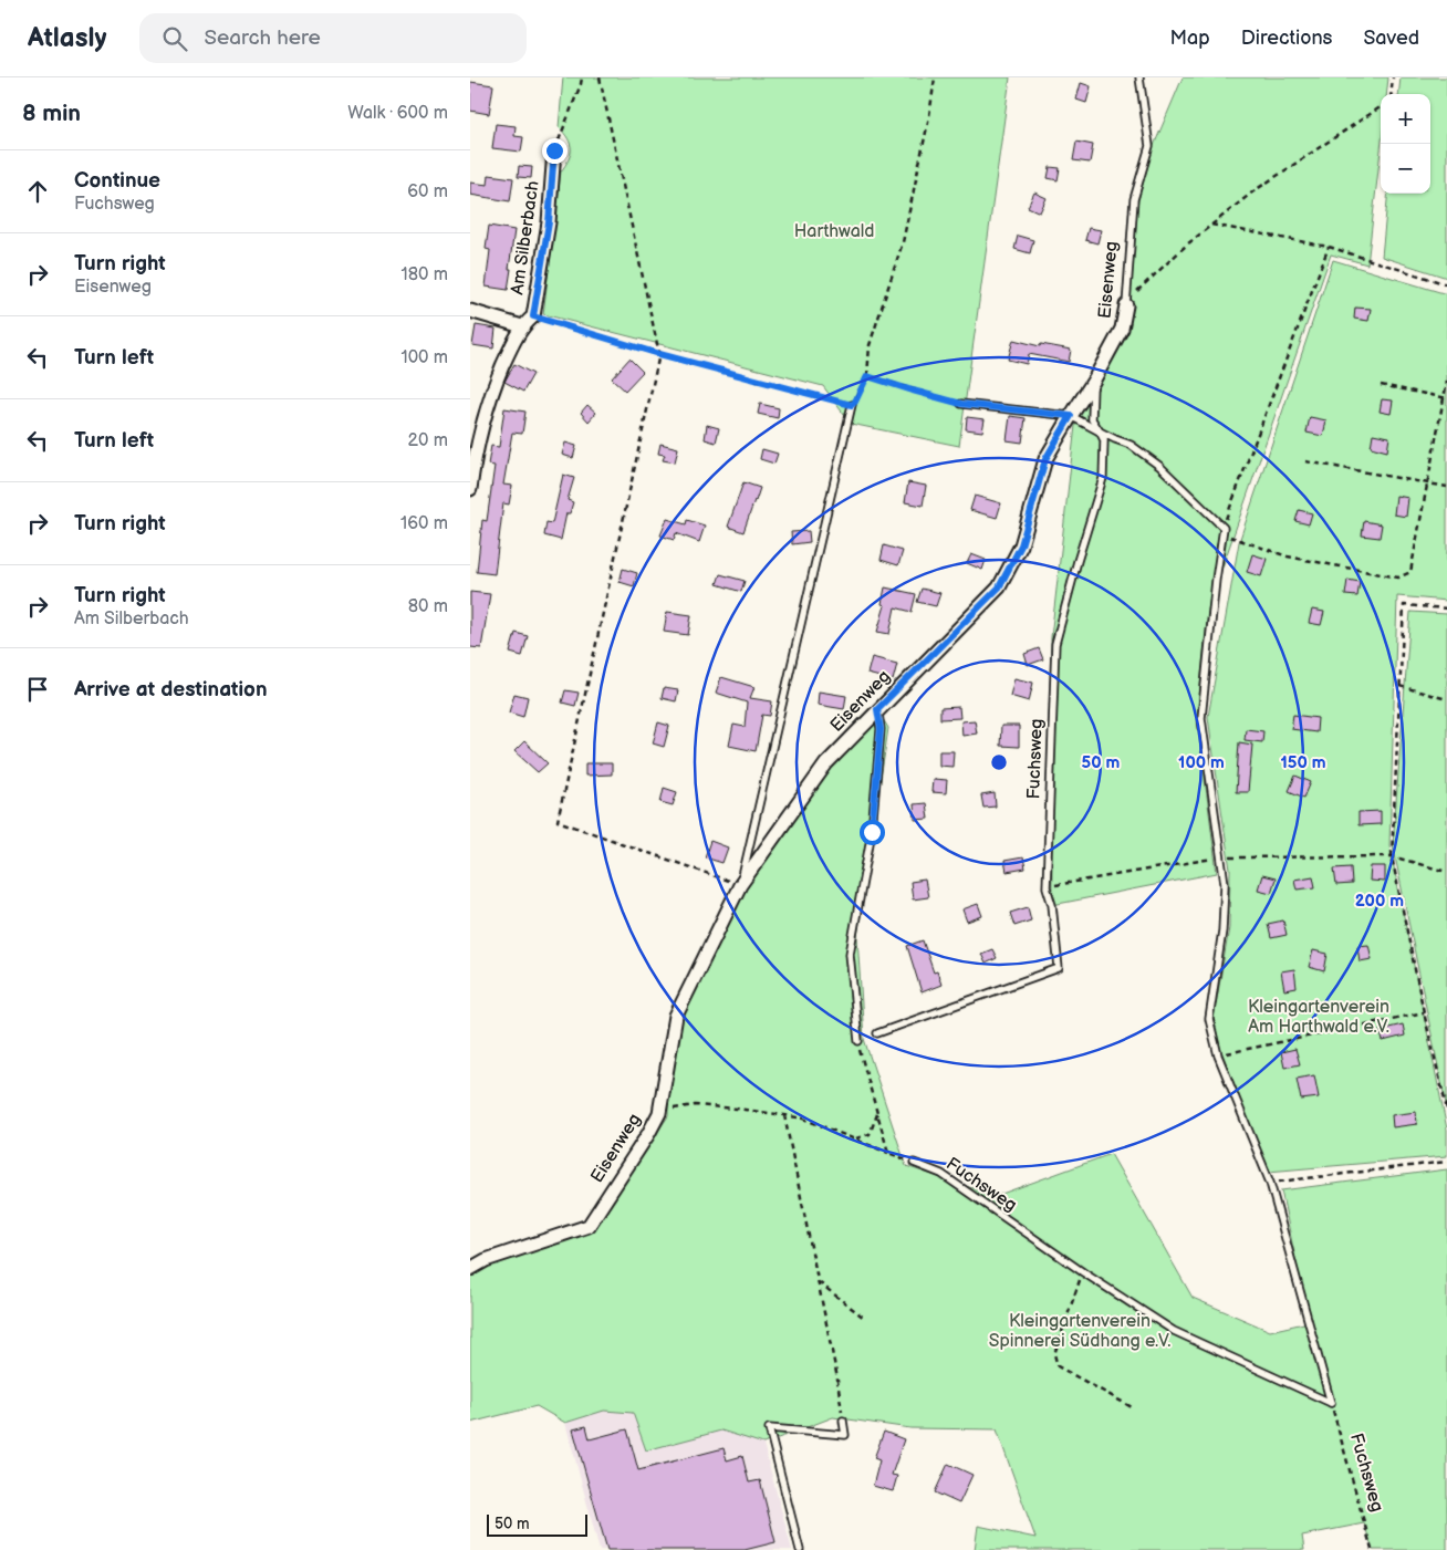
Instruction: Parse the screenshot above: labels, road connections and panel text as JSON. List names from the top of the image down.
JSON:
{
  "streets": {
    "street": ["Am Silberbach", "Eisenweg"],
    "lane": ["Fuchsweg"]
  },
  "parks": ["Harthwald", "Kleingartenverein Am Harthwald e.V.", "Kleingartenverein Spinnerei Südhang e.V."],
  "scale_bar": "50 m",
  "page": {
    "header": "Atlasly",
    "search": "Search here",
    "nav": ["Map", "Directions", "Saved"],
    "heading": ["8 min", "Walk · 600 m"],
    "map_buttons": ["+", "−"],
    "list": [
      ["Continue", "Fuchsweg", "60 m"],
      ["Turn right", "Eisenweg", "180 m"],
      ["Turn left", "100 m"],
      ["Turn left", "20 m"],
      ["Turn right", "160 m"],
      ["Turn right", "Am Silberbach", "80 m"],
      "Arrive at destination"
    ],
    "scale": "50 m"
  },
  "rings": [
    "50 m",
    "100 m",
    "150 m",
    "200 m"
  ]
}
